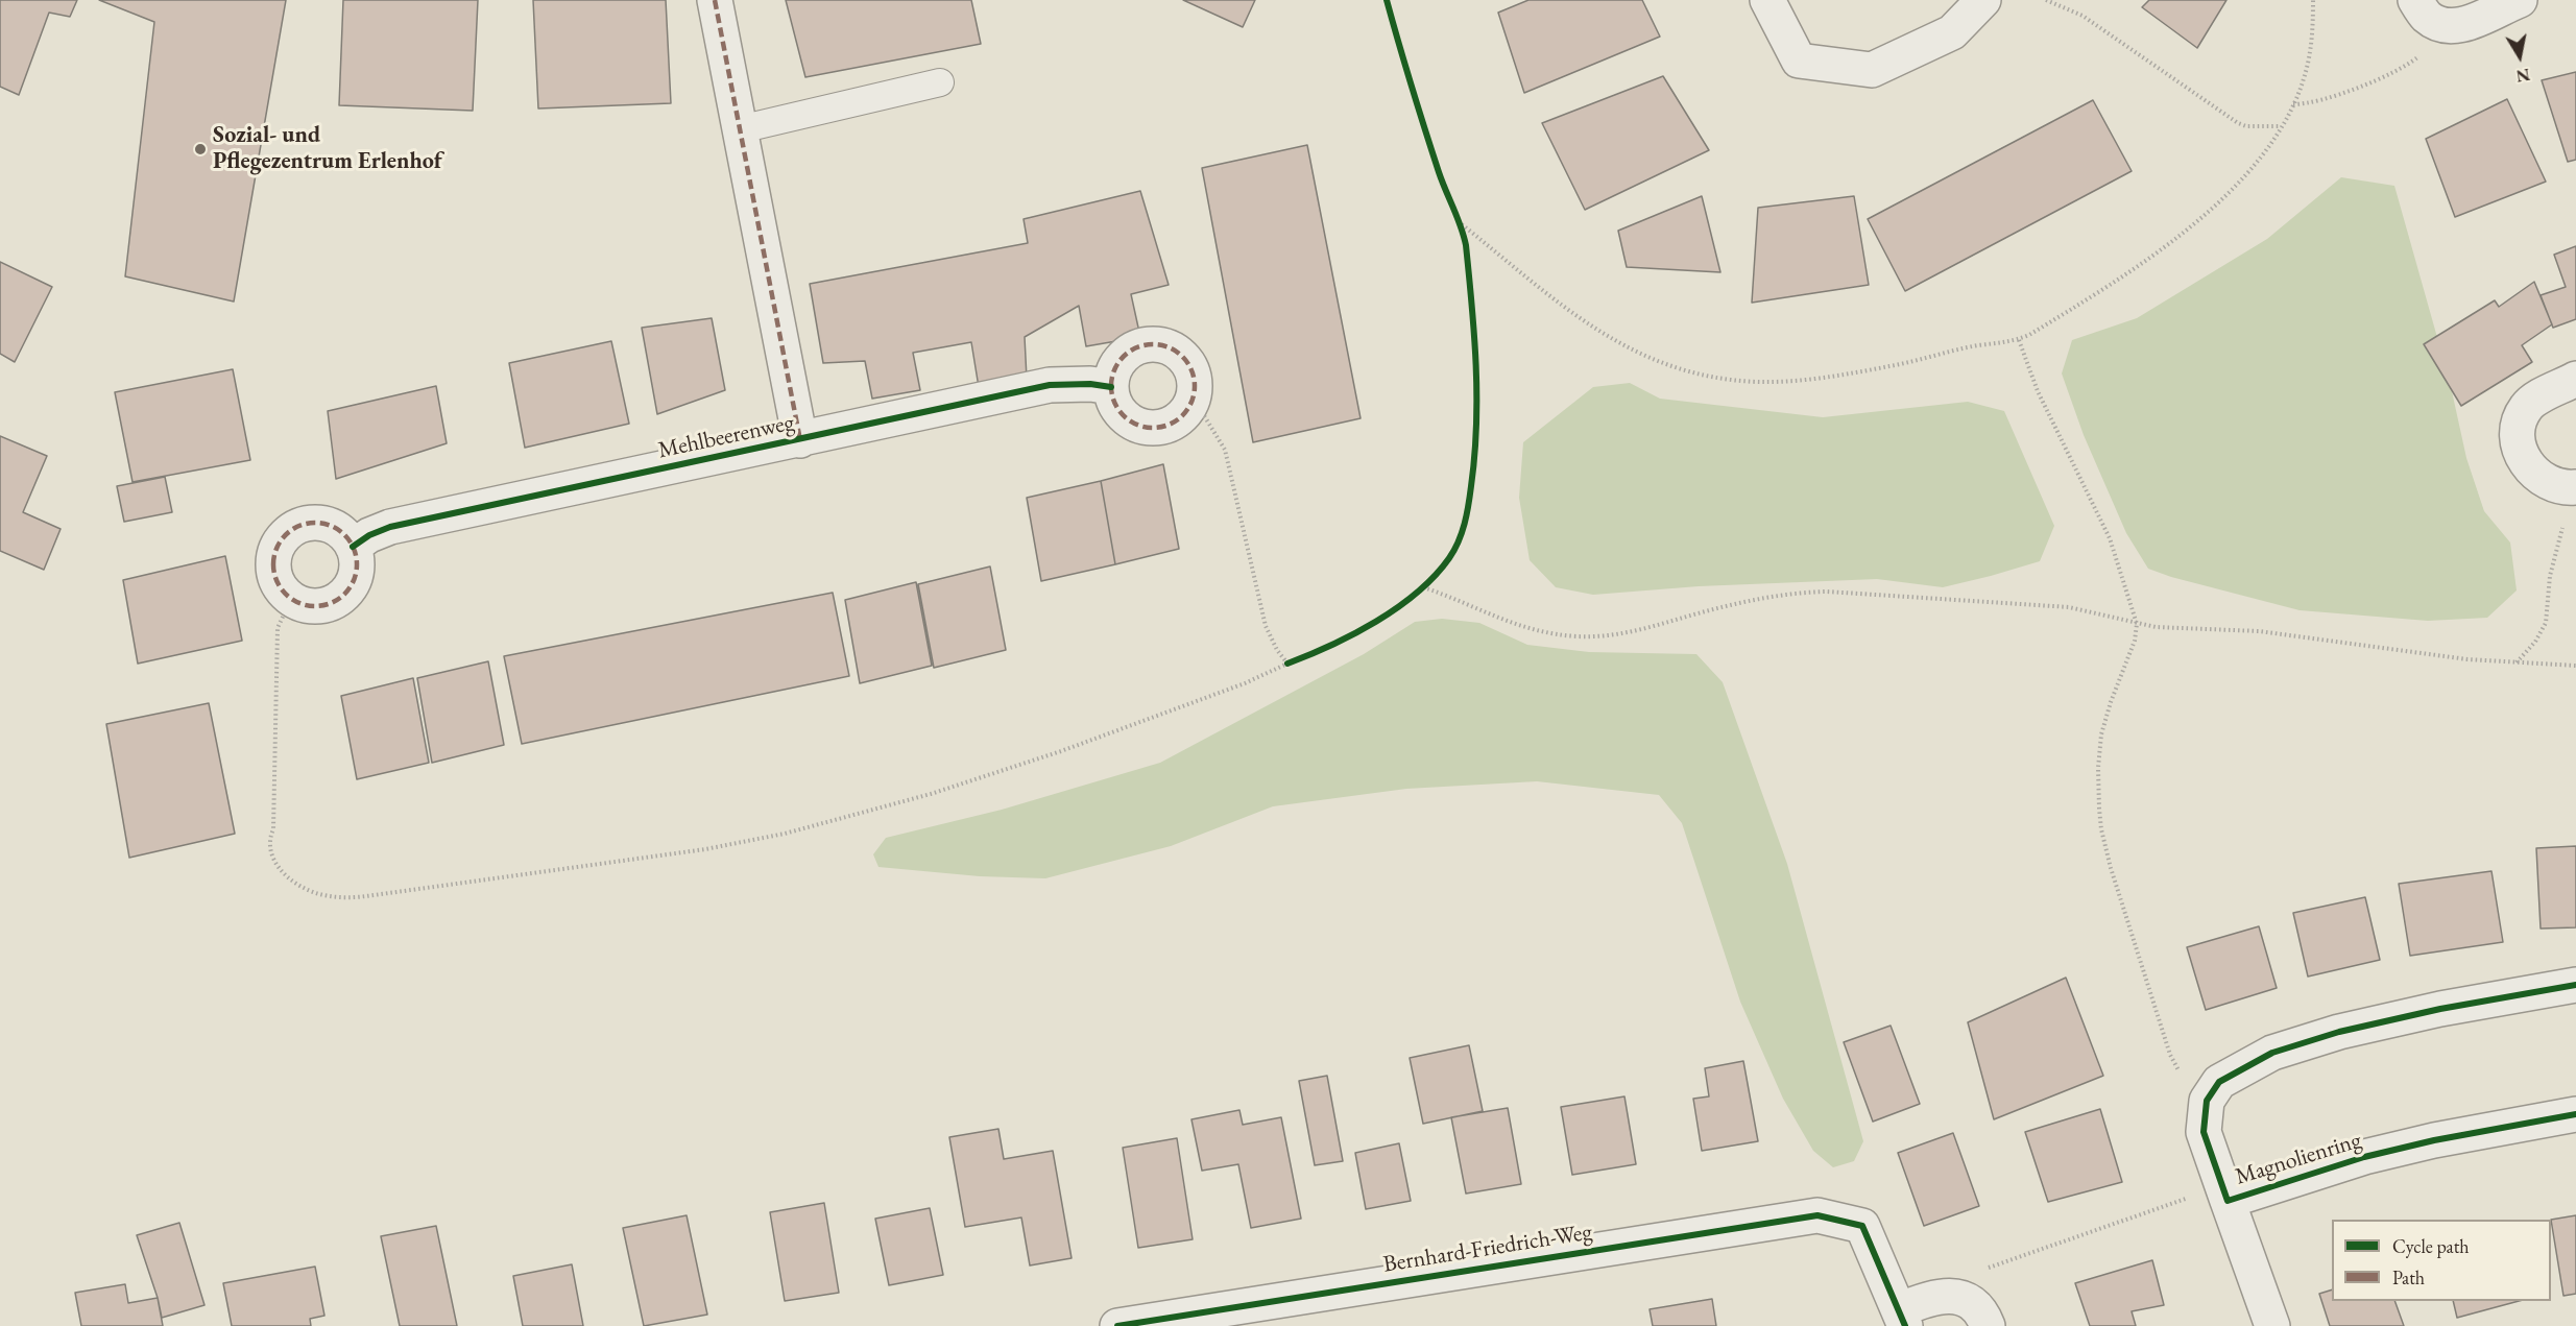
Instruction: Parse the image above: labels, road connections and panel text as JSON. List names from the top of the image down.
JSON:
{
  "streets": {
    "street": ["Mehlbeerenweg", "Magnolienring", "Bernhard-Friedrich-Weg"]
  },
  "places": ["Sozial- und Pflegezentrum Erlenhof"],
  "legend": ["Cycle path", "Path"],
  "north": "bottom"
}
